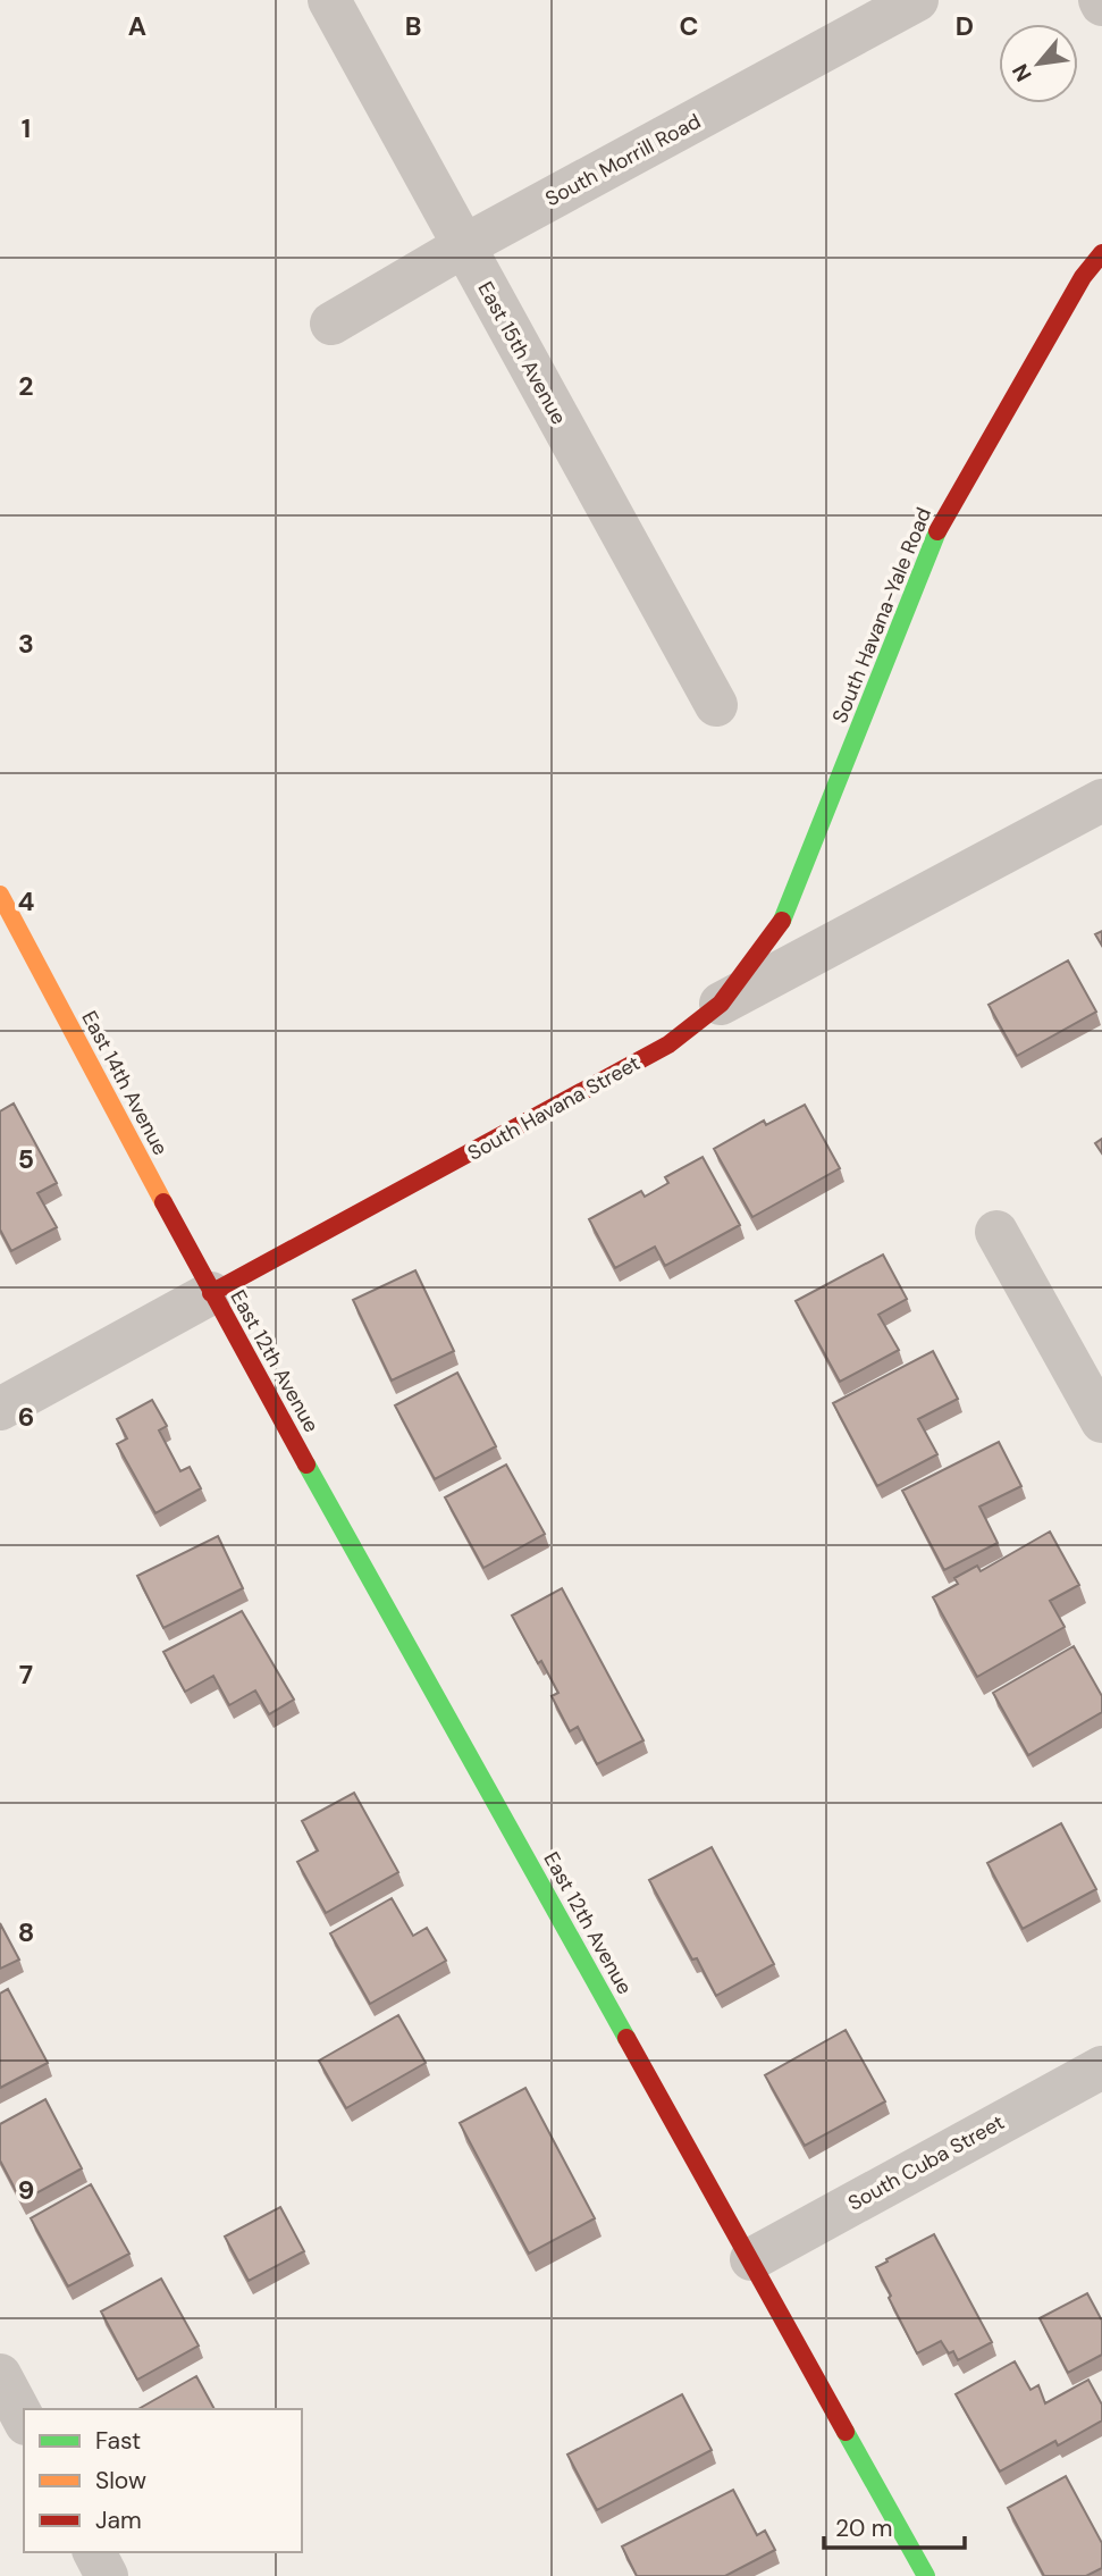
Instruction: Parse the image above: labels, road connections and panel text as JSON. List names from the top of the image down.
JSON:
{
  "streets": {
    "street": [
      "South Morrill Road",
      "East 15th Avenue",
      "South Havana-Yale Road",
      "East 14th Avenue",
      "South Havana Street",
      "East 12th Avenue",
      "South Cuba Street"
    ]
  },
  "crossings": [
    ["South Morrill Road", "East 15th Avenue"],
    ["South Havana-Yale Road", "South Havana Street"],
    ["East 14th Avenue", "South Havana Street"],
    ["East 14th Avenue", "East 12th Avenue"],
    ["South Havana Street", "East 12th Avenue"],
    ["East 12th Avenue", "South Cuba Street"]
  ],
  "legend": ["Fast", "Slow", "Jam"],
  "scale_bar": "20 m",
  "north": "bottom left",
  "grid": {
    "columns": [
      "A",
      "B",
      "C",
      "D"
    ],
    "rows": [
      "1",
      "2",
      "3",
      "4",
      "5",
      "6",
      "7",
      "8",
      "9"
    ]
  }
}
